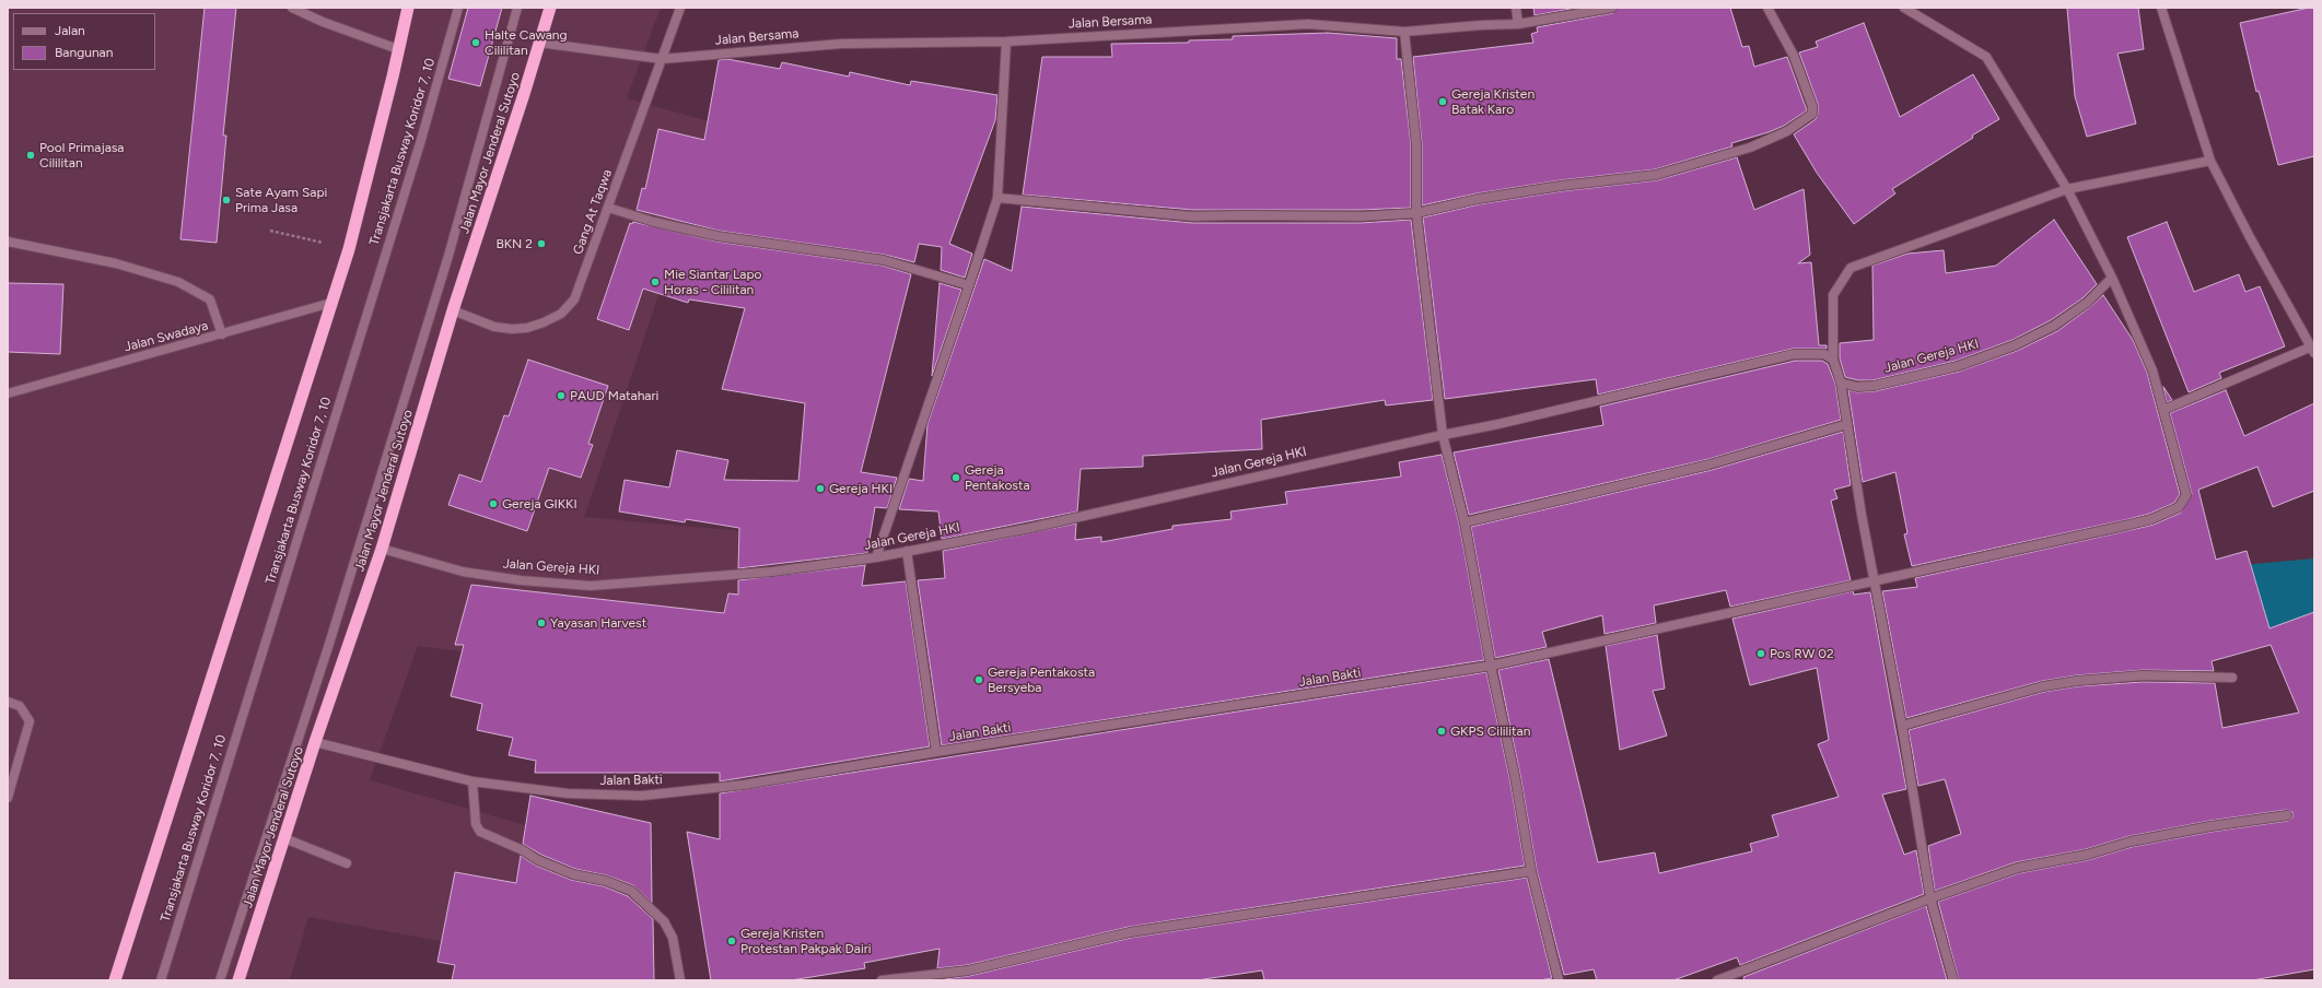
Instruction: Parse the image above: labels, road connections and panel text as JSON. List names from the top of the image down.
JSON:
{
  "streets": {
    "highway": ["Jalan Mayor Jenderal Sutoyo"],
    "street": [
      "Jalan Bersama",
      "Transjakarta Busway Koridor 7, 10",
      "Gang At Taqwa",
      "Jalan Swadaya",
      "Jalan Gereja HKI",
      "Jalan Bakti"
    ]
  },
  "crossings": [
    ["Jalan Bersama", "Jalan Mayor Jenderal Sutoyo"],
    ["Jalan Bersama", "Gang At Taqwa"],
    ["Jalan Mayor Jenderal Sutoyo", "Gang At Taqwa"],
    ["Jalan Mayor Jenderal Sutoyo", "Jalan Gereja HKI"],
    ["Jalan Mayor Jenderal Sutoyo", "Jalan Bakti"],
    ["Jalan Gereja HKI", "Jalan Bakti"]
  ],
  "places": [
    "Halte Cawang Cililitan",
    "Gereja Kristen Batak Karo",
    "Pool Primajasa Cililitan",
    "Sate Ayam Sapi Prima Jasa",
    "BKN 2",
    "Mie Siantar Lapo Horas - Cililitan",
    "PAUD Matahari",
    "Gereja Pentakosta",
    "Gereja HKI",
    "Gereja GIKKI",
    "Yayasan Harvest",
    "Pos RW 02",
    "Gereja Pentakosta Bersyeba",
    "GKPS Cililitan",
    "Gereja Kristen Protestan Pakpak Dairi"
  ],
  "legend": ["Jalan", "Bangunan"]
}
